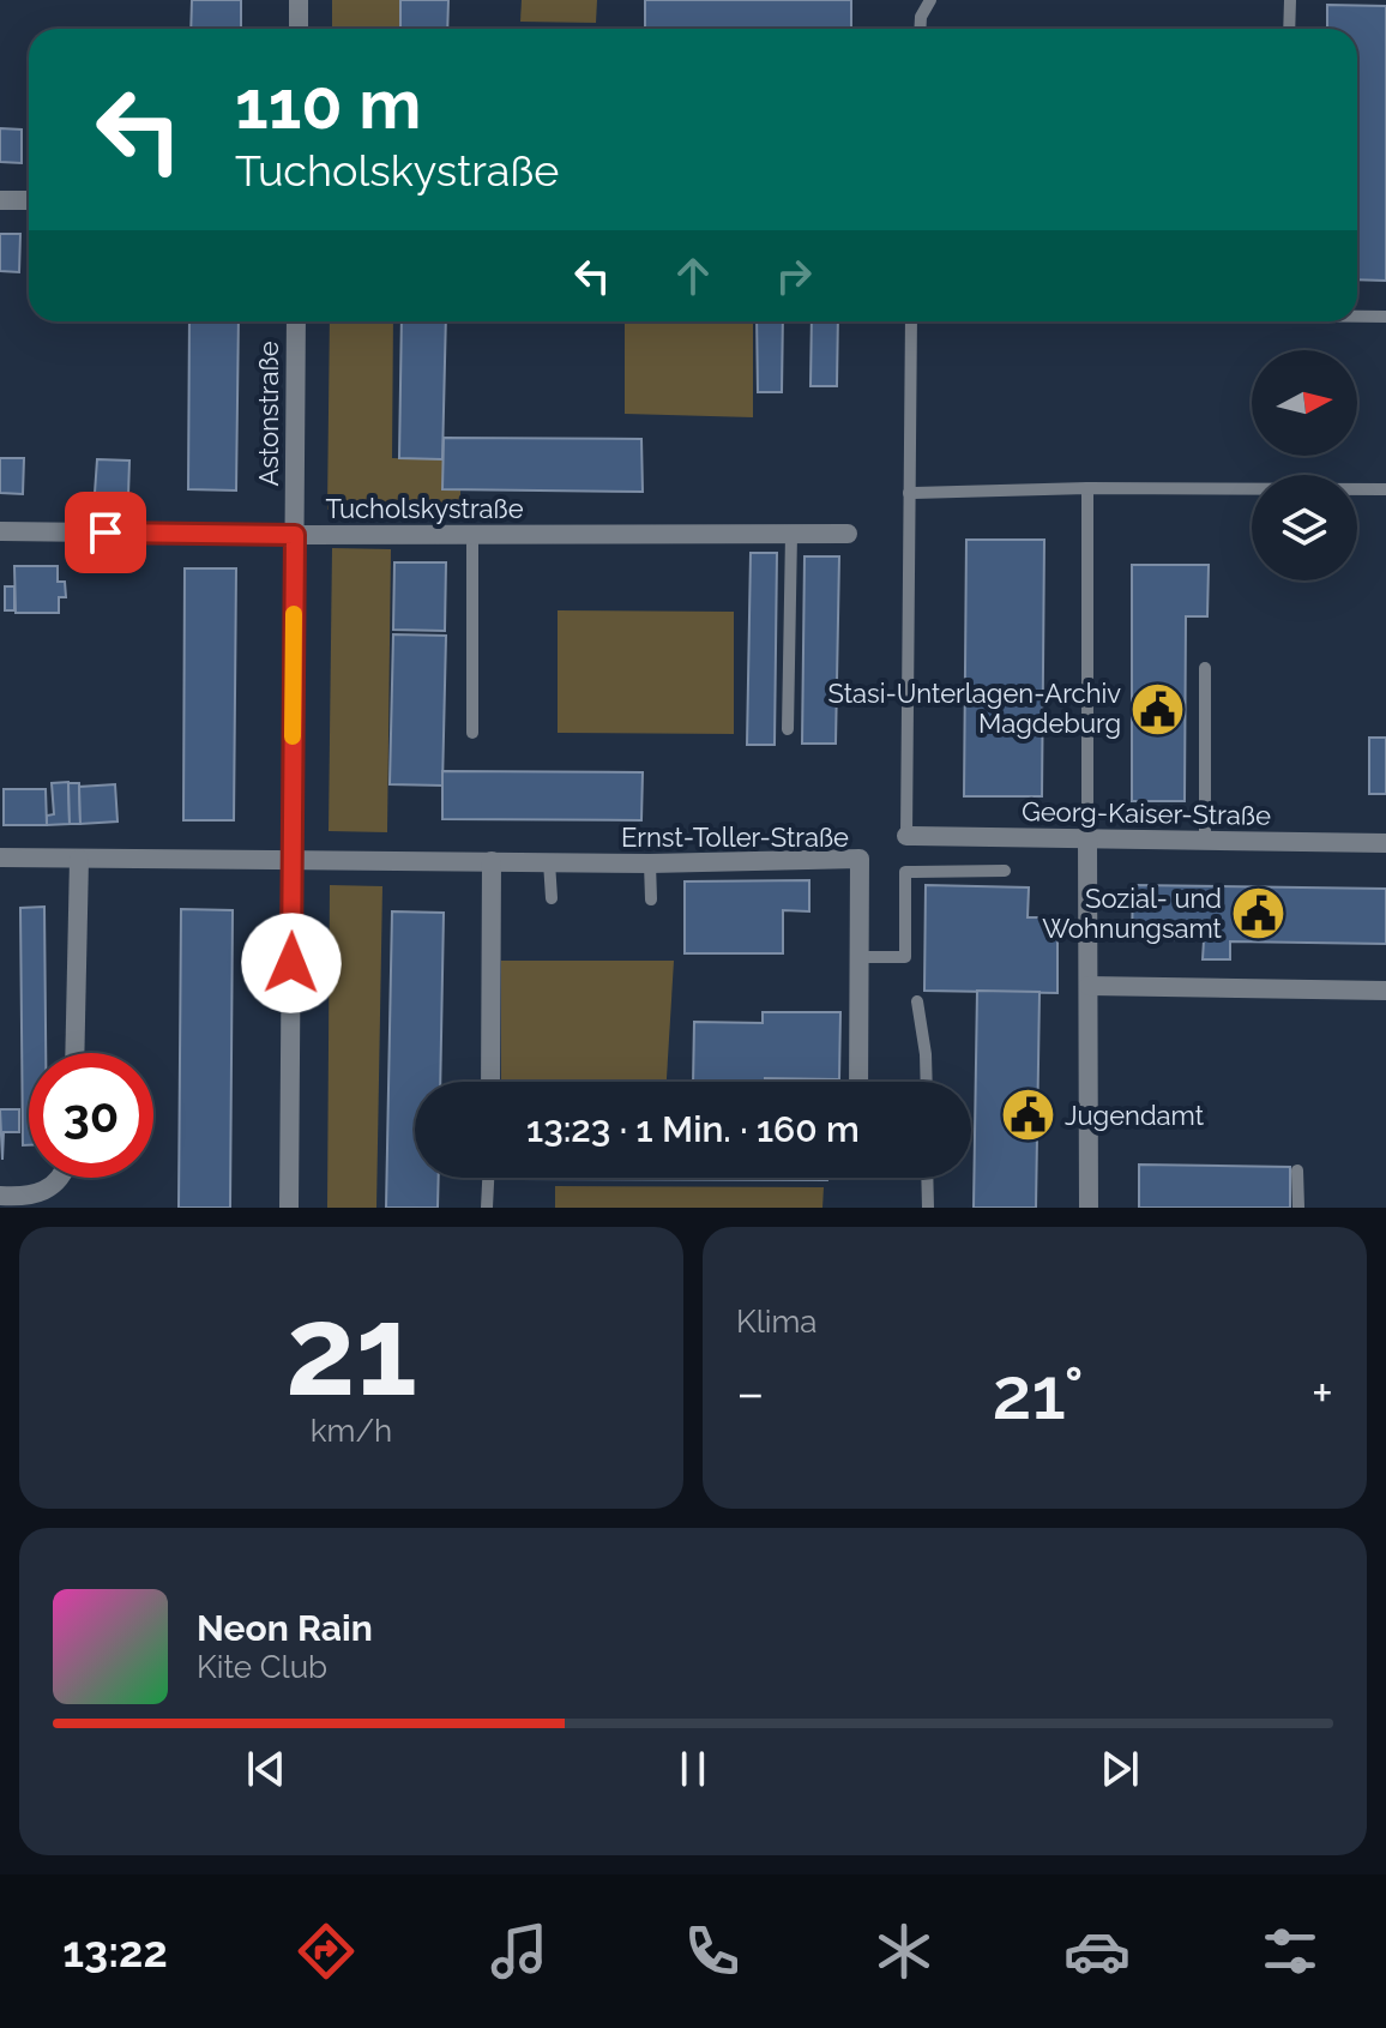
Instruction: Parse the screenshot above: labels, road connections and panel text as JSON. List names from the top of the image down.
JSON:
{
  "streets": {
    "street": [
      "Astonstraße",
      "Tucholskystraße",
      "Georg-Kaiser-Straße",
      "Ernst-Toller-Straße"
    ]
  },
  "crossings": [
    ["Astonstraße", "Tucholskystraße"],
    ["Astonstraße", "Ernst-Toller-Straße"]
  ],
  "places": {
    "public building": ["Stasi-Unterlagen-Archiv Magdeburg", "Sozial- und Wohnungsamt", "Jugendamt"]
  },
  "north": "right",
  "page": {
    "turn": ["110 m", "Tucholskystraße"],
    "limit": "30",
    "trip": "13:23 · 1 Min. · 160 m",
    "tile": [
      ["21", "km/h"],
      "Klima"
    ],
    "heat": ["−", "21°", "+"],
    "song": ["Neon Rain", "Kite Club"],
    "tabs": "13:22"
  }
}
